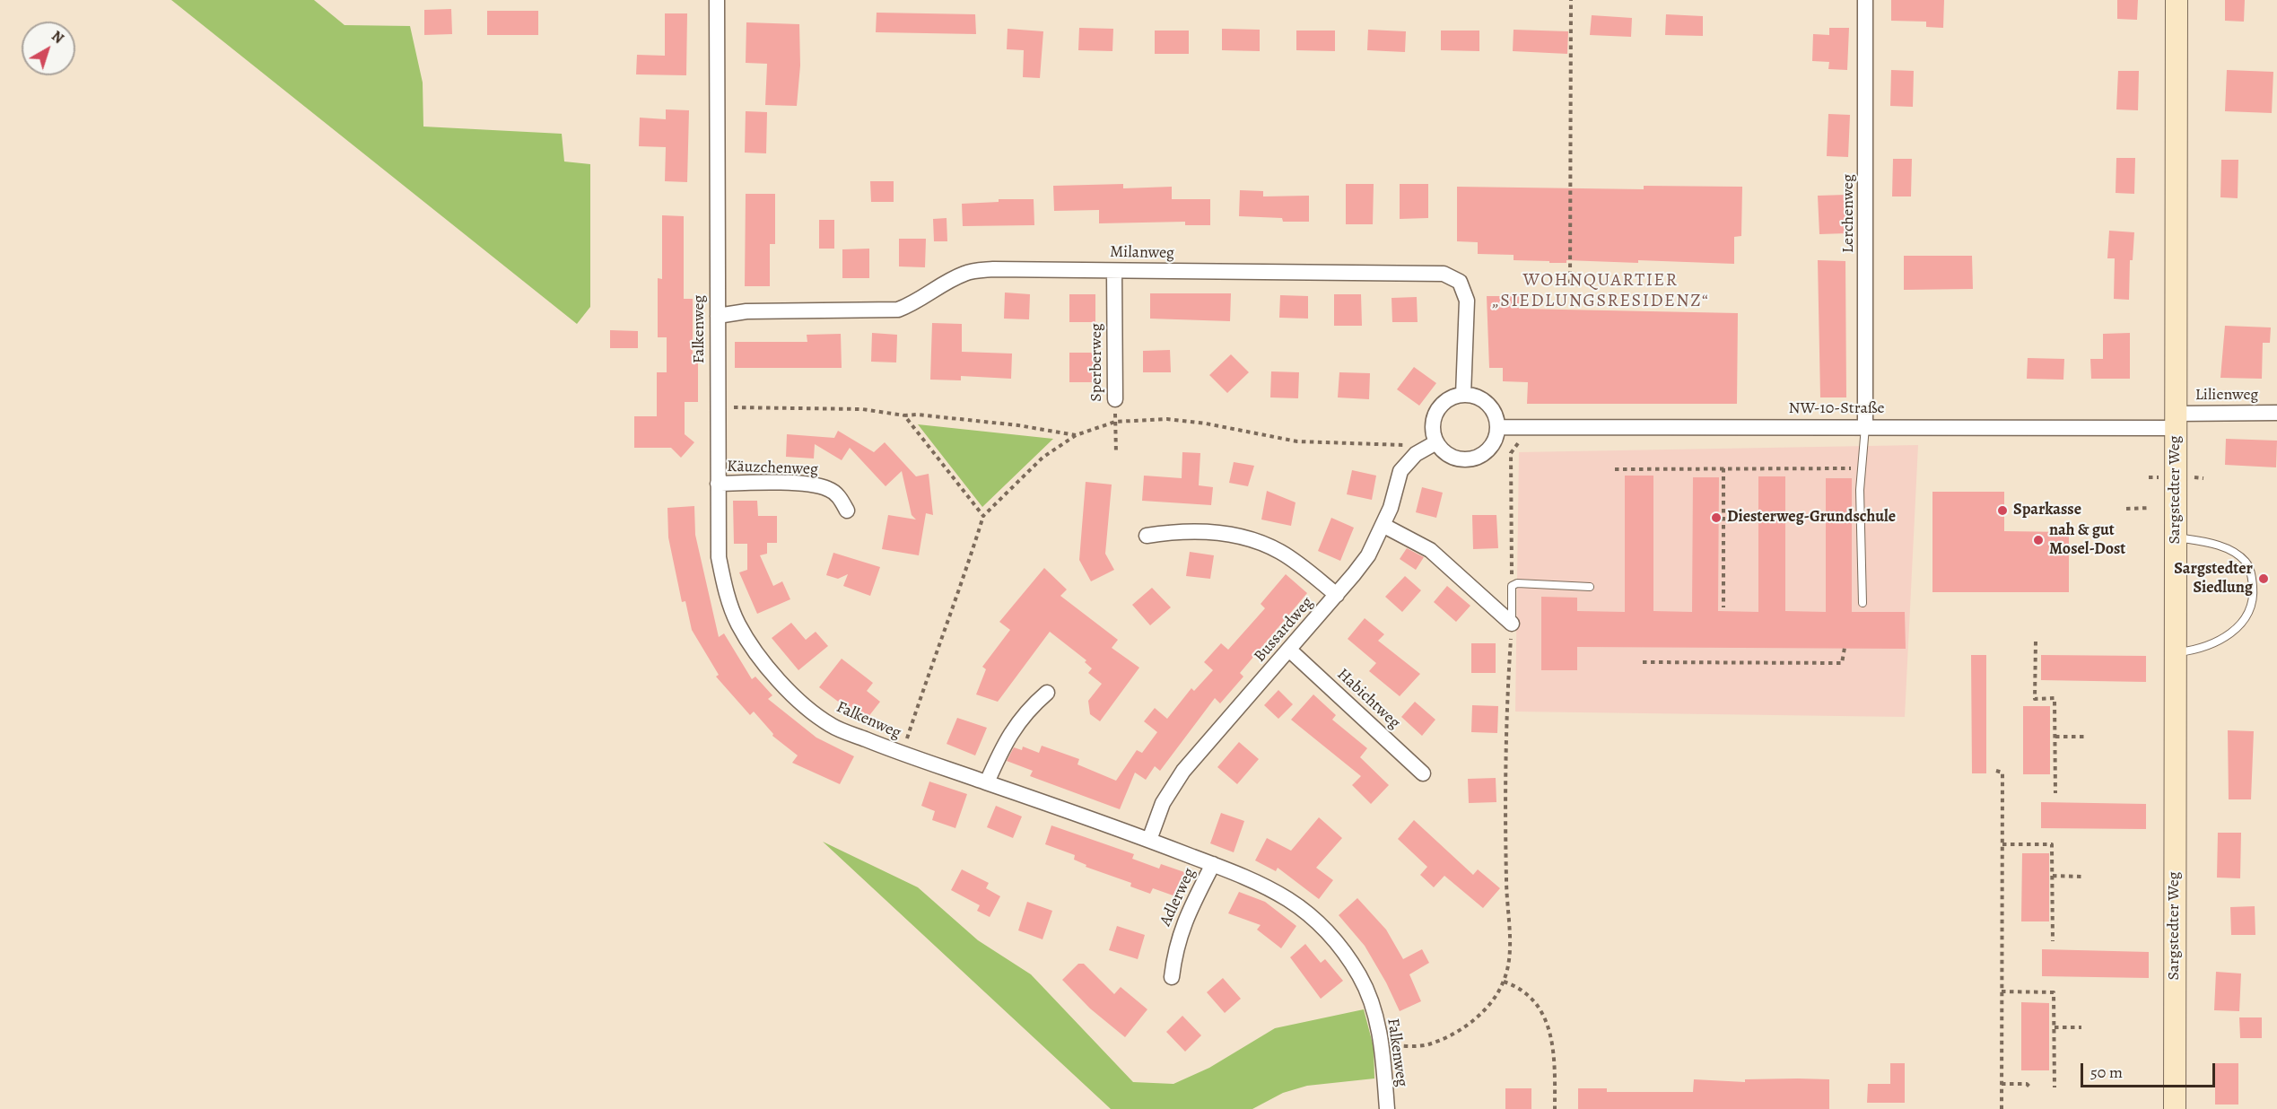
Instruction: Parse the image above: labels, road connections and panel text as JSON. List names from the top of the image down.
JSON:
{
  "streets": {
    "street": [
      "Lerchenweg",
      "Milanweg",
      "Falkenweg",
      "Sperberweg",
      "Lilienweg",
      "NW-10-Straße",
      "Käuzchenweg",
      "Sargstedter Weg",
      "Bussardweg",
      "Habichtweg",
      "Adlerweg"
    ]
  },
  "crossings": [
    ["Lerchenweg", "NW-10-Straße"],
    ["Milanweg", "Falkenweg"],
    ["Milanweg", "Sperberweg"],
    ["Milanweg", "NW-10-Straße"],
    ["Milanweg", "Bussardweg"],
    ["Falkenweg", "Käuzchenweg"],
    ["Falkenweg", "Bussardweg"],
    ["Falkenweg", "Adlerweg"],
    ["Lilienweg", "NW-10-Straße"],
    ["Lilienweg", "Sargstedter Weg"],
    ["NW-10-Straße", "Sargstedter Weg"],
    ["NW-10-Straße", "Bussardweg"],
    ["Bussardweg", "Habichtweg"]
  ],
  "districts": ["WOHNQUARTIER „SIEDLUNGSRESIDENZ“"],
  "places": [
    "Sparkasse",
    "Diesterweg-Grundschule",
    "nah & gut Mosel-Dost",
    "Sargstedter Siedlung"
  ],
  "scale_bar": "50 m",
  "north": "top right"
}
